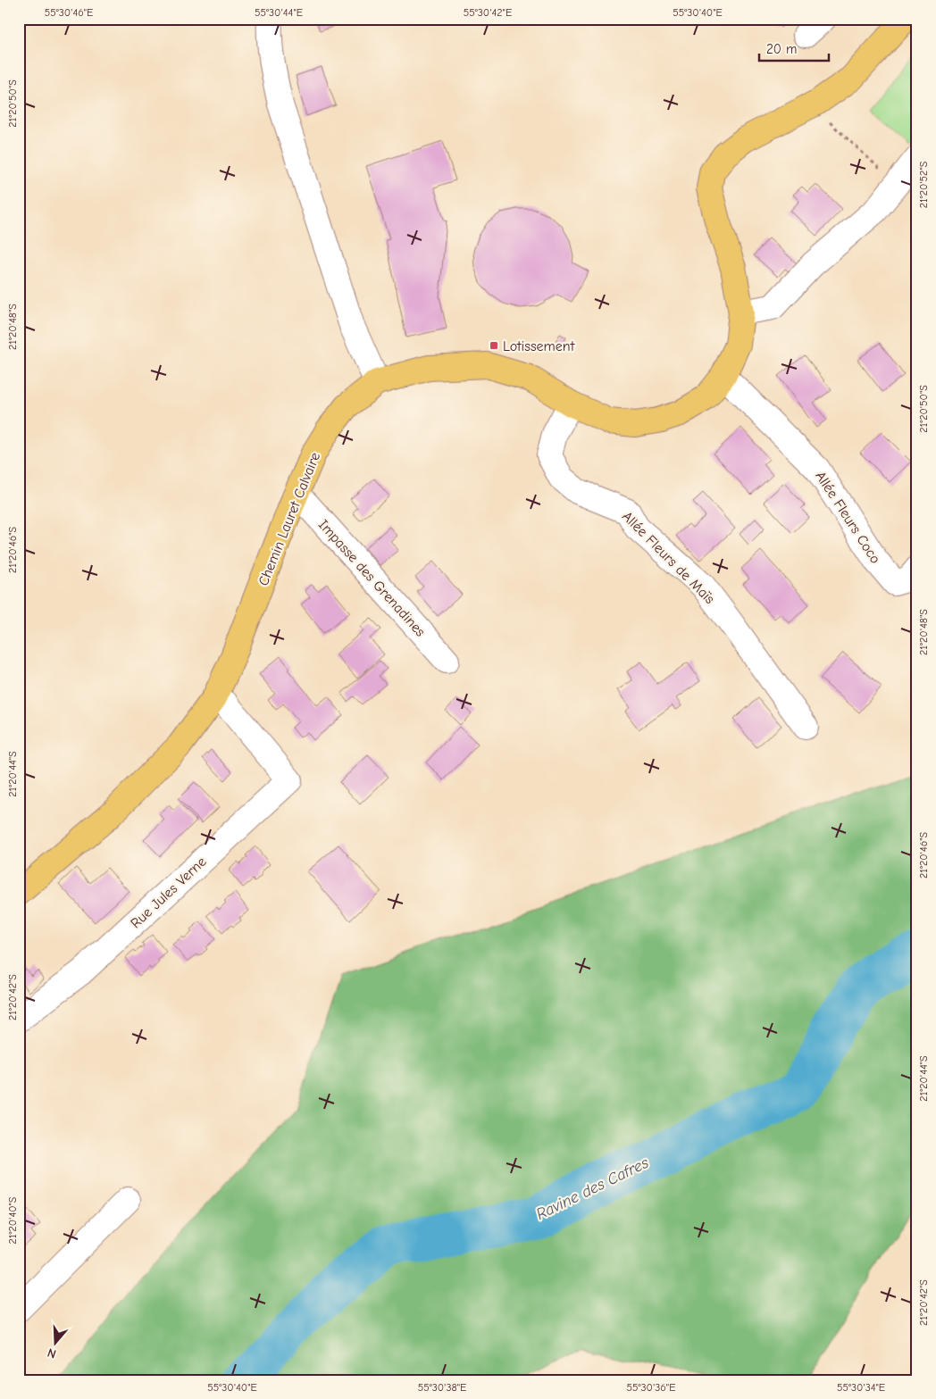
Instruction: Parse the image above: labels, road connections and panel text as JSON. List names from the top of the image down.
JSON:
{
  "streets": {
    "main road": ["Chemin Lauret Calvaire"],
    "street": [
      "Allée Fleurs Coco",
      "Allée Fleurs de Maïs",
      "Impasse des Grenadines",
      "Rue Jules Verne"
    ]
  },
  "crossings": [
    ["Allée Fleurs Coco", "Chemin Lauret Calvaire"],
    ["Chemin Lauret Calvaire", "Allée Fleurs de Maïs"],
    ["Chemin Lauret Calvaire", "Impasse des Grenadines"],
    ["Chemin Lauret Calvaire", "Rue Jules Verne"]
  ],
  "water": ["Ravine des Cafres"],
  "places": {
    "transit": ["Lotissement"]
  },
  "scale_bar": "20 m",
  "north": "bottom",
  "coordinates": [
    "55°30'46\"E",
    "55°30'44\"E",
    "55°30'42\"E",
    "55°30'40\"E",
    "21°20'50\"S",
    "21°20'52\"S",
    "21°20'48\"S",
    "21°20'46\"S",
    "21°20'44\"S",
    "21°20'42\"S",
    "21°20'40\"S",
    "55°30'38\"E",
    "55°30'36\"E",
    "55°30'34\"E"
  ]
}
